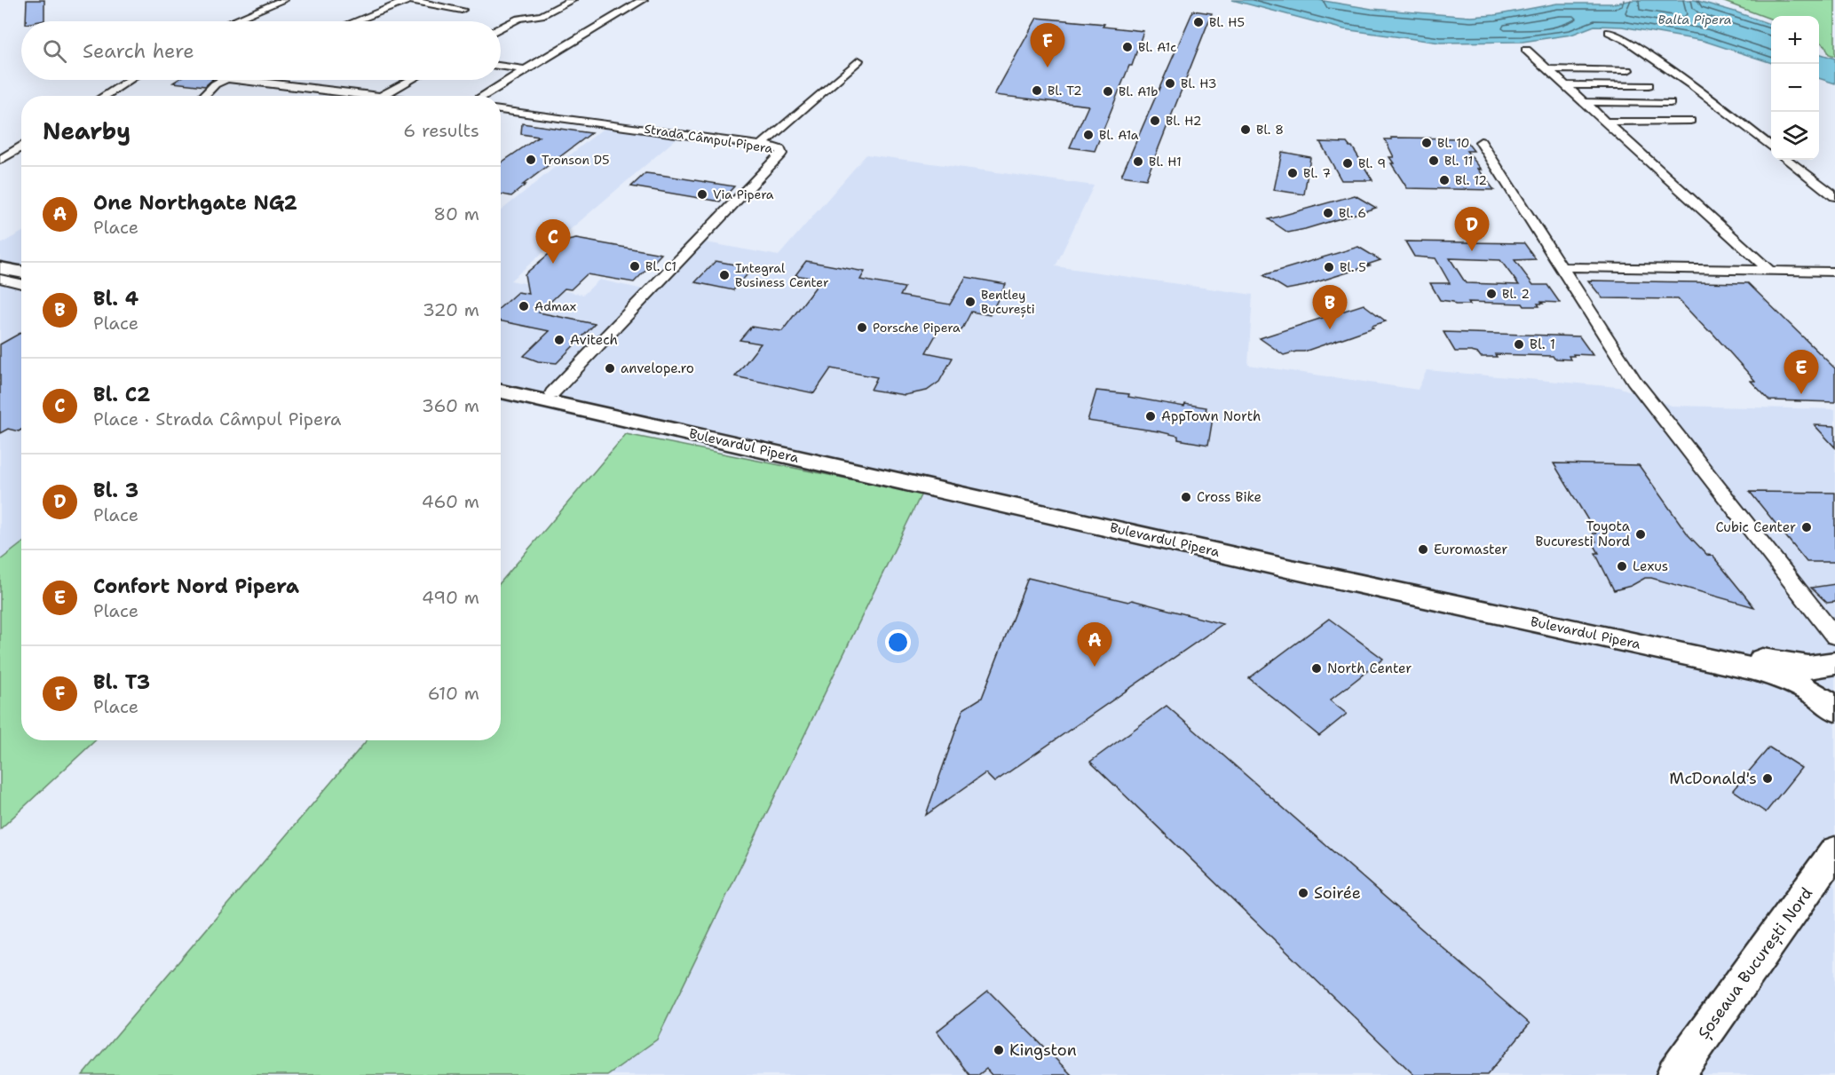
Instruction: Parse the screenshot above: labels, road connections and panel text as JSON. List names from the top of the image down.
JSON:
{
  "streets": {
    "main road": ["Bulevardul Pipera", "Șoseaua București Nord"],
    "street": ["Strada Câmpul Pipera"]
  },
  "crossings": [
    ["Strada Câmpul Pipera", "Bulevardul Pipera"]
  ],
  "water": ["Balta Pipera"],
  "places": [
    "Bl. H5",
    "Bl. A1c",
    "Bl. H3",
    "Bl. T2",
    "Bl. A1b",
    "Bl. H2",
    "Bl. 8",
    "Bl. A1a",
    "Bl. 10",
    "Tronson D5",
    "Bl. 11",
    "Bl. H1",
    "Bl. 9",
    "Bl. 7",
    "Bl. 12",
    "Via Pipera",
    "Bl. 6",
    "Bl. C1",
    "Bl. 5",
    "Integral Business Center",
    "Bl. 2",
    "Bentley București",
    "Admax",
    "Porsche Pipera",
    "Avitech",
    "Bl. 1",
    "anvelope.ro",
    "AppTown North",
    "Cross Bike",
    "Cubic Center",
    "Toyota Bucuresti Nord",
    "Euromaster",
    "Lexus",
    "North Center",
    "McDonald's",
    "Soirée",
    "Kingston"
  ],
  "page": {
    "map_buttons": ["+", "−"],
    "search": "Search here",
    "pins": [
      "F",
      "D",
      "C",
      "B",
      "E",
      "A"
    ],
    "heading": ["Nearby", "6 results"],
    "list": [
      {
        "mark": "A",
        "name": "One Northgate NG2",
        "note": "Place",
        "value": "80 m"
      },
      {
        "mark": "B",
        "name": "Bl. 4",
        "note": "Place",
        "value": "320 m"
      },
      {
        "mark": "C",
        "name": "Bl. C2",
        "note": "Place · Strada Câmpul Pipera",
        "value": "360 m"
      },
      {
        "mark": "D",
        "name": "Bl. 3",
        "note": "Place",
        "value": "460 m"
      },
      {
        "mark": "E",
        "name": "Confort Nord Pipera",
        "note": "Place",
        "value": "490 m"
      },
      {
        "mark": "F",
        "name": "Bl. T3",
        "note": "Place",
        "value": "610 m"
      }
    ]
  }
}
